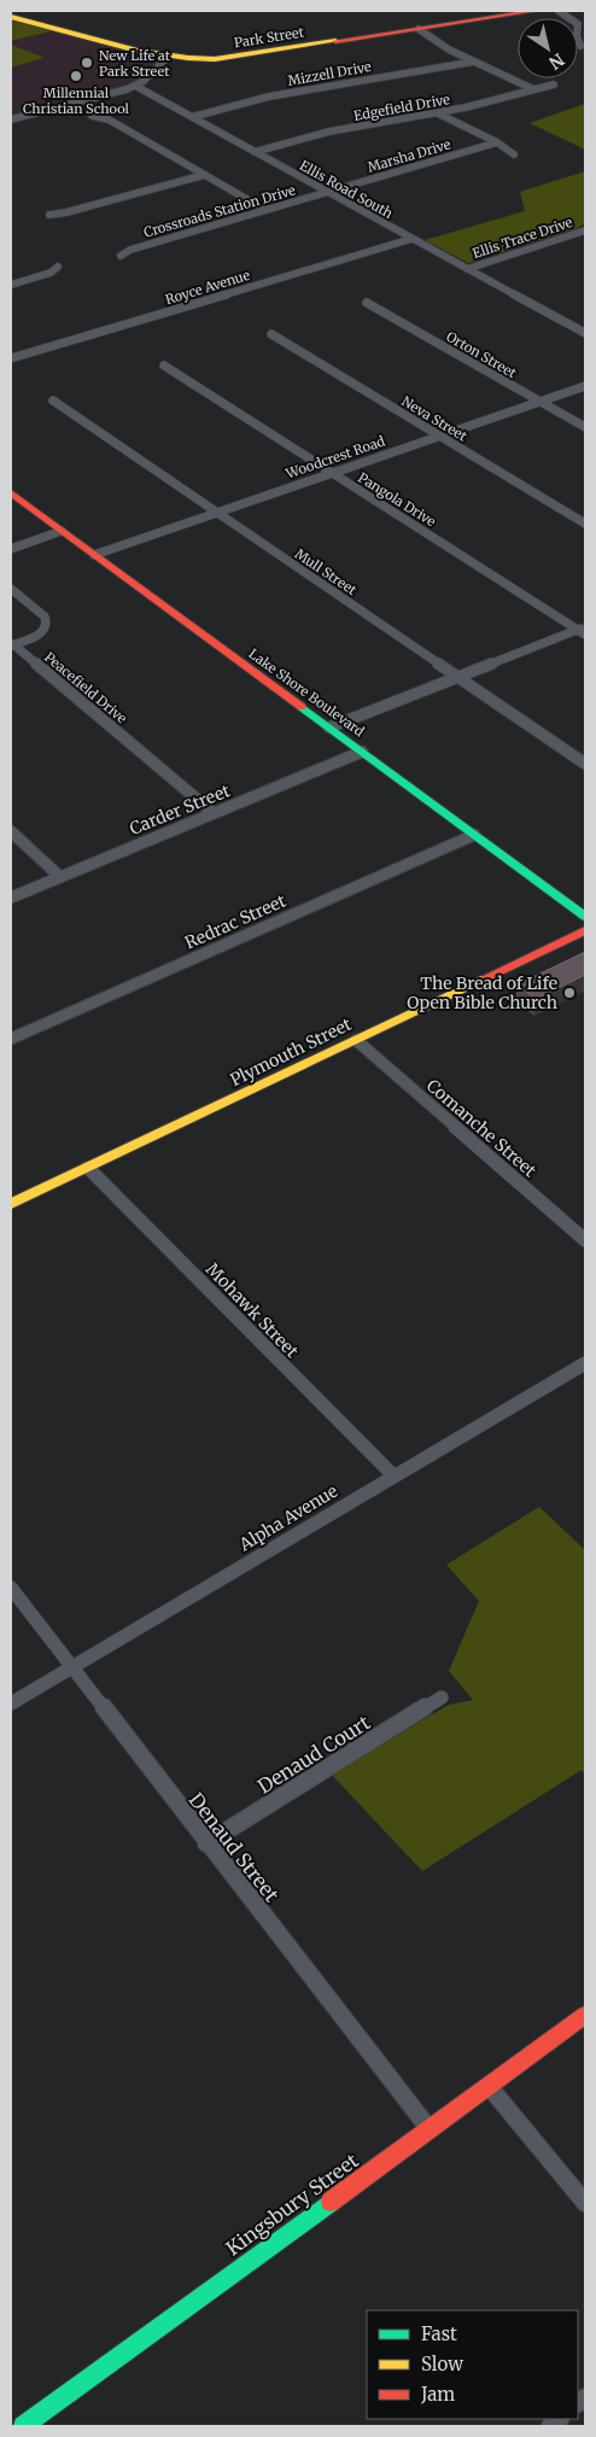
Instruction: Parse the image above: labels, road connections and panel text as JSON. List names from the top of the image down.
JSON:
{
  "streets": {
    "street": [
      "Park Street",
      "Mizzell Drive",
      "Edgefield Drive",
      "Marsha Drive",
      "Ellis Road South",
      "Crossroads Station Drive",
      "Ellis Trace Drive",
      "Royce Avenue",
      "Orton Street",
      "Neva Street",
      "Woodcrest Road",
      "Pangola Drive",
      "Mull Street",
      "Peacefield Drive",
      "Lake Shore Boulevard",
      "Carder Street",
      "Redrac Street",
      "Plymouth Street",
      "Comanche Street",
      "Mohawk Street",
      "Alpha Avenue",
      "Denaud Court",
      "Denaud Street",
      "Kingsbury Street"
    ]
  },
  "crossings": [
    ["Mizzell Drive", "Ellis Road South"],
    ["Edgefield Drive", "Ellis Road South"],
    ["Marsha Drive", "Ellis Road South"],
    ["Marsha Drive", "Crossroads Station Drive"],
    ["Ellis Road South", "Crossroads Station Drive"],
    ["Ellis Road South", "Ellis Trace Drive"],
    ["Ellis Road South", "Royce Avenue"],
    ["Orton Street", "Woodcrest Road"],
    ["Neva Street", "Woodcrest Road"],
    ["Woodcrest Road", "Pangola Drive"],
    ["Woodcrest Road", "Mull Street"],
    ["Woodcrest Road", "Lake Shore Boulevard"],
    ["Peacefield Drive", "Carder Street"],
    ["Lake Shore Boulevard", "Carder Street"],
    ["Lake Shore Boulevard", "Redrac Street"],
    ["Plymouth Street", "Comanche Street"],
    ["Plymouth Street", "Mohawk Street"],
    ["Mohawk Street", "Alpha Avenue"],
    ["Alpha Avenue", "Denaud Street"],
    ["Denaud Court", "Denaud Street"],
    ["Denaud Street", "Kingsbury Street"]
  ],
  "places": ["New Life at Park Street", "Millennial Christian School", "The Bread of Life Open Bible Church"],
  "legend": ["Fast", "Slow", "Jam"],
  "north": "bottom right"
}
